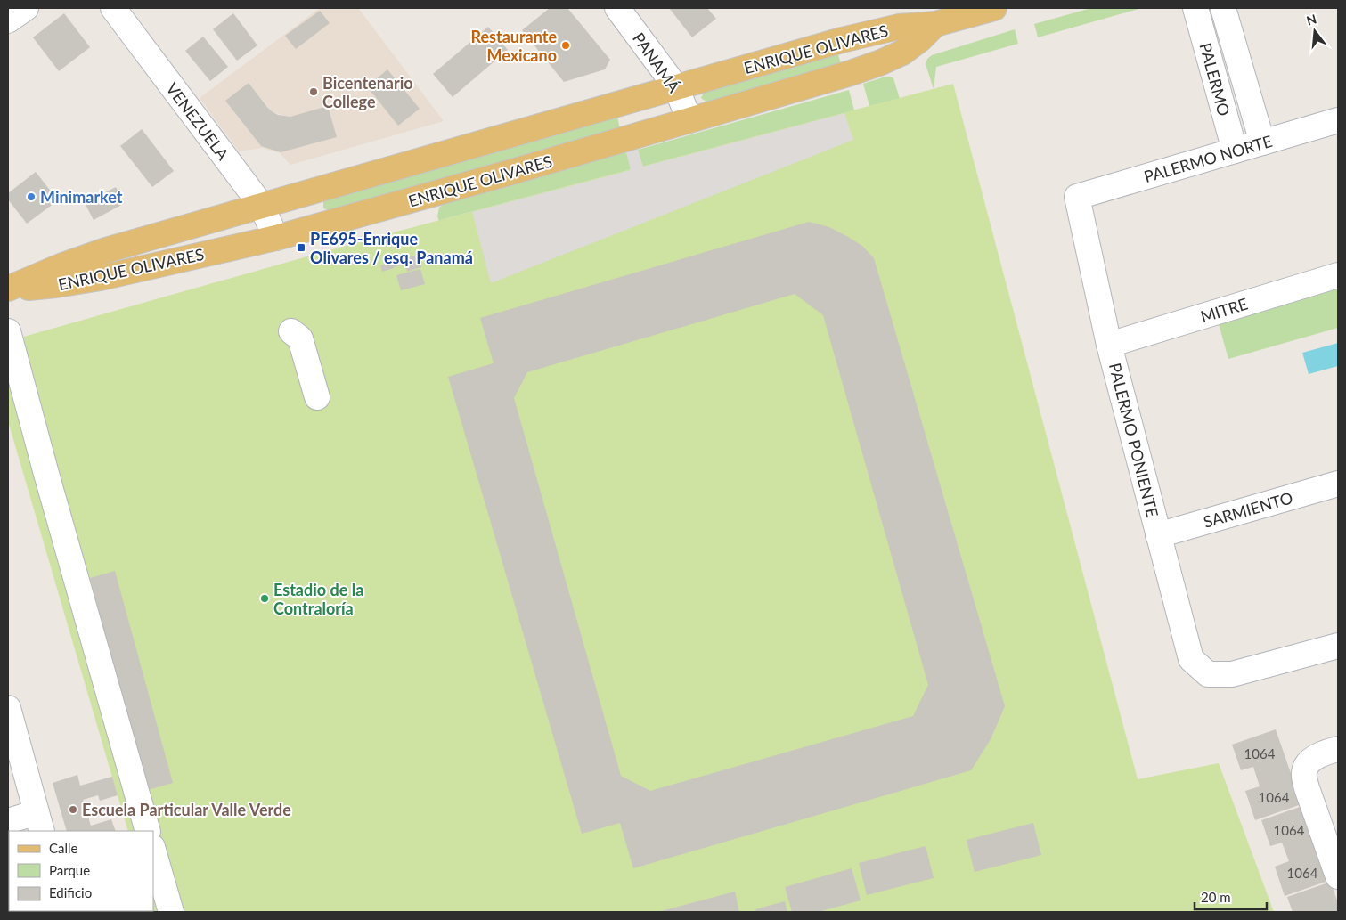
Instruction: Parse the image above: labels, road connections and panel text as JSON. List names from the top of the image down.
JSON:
{
  "streets": {
    "main road": ["ENRIQUE OLIVARES"],
    "street": [
      "PANAMÁ",
      "PALERMO",
      "VENEZUELA",
      "PALERMO NORTE",
      "MITRE",
      "PALERMO PONIENTE",
      "SARMIENTO"
    ]
  },
  "crossings": [
    ["ENRIQUE OLIVARES", "PANAMÁ"],
    ["ENRIQUE OLIVARES", "VENEZUELA"],
    ["PALERMO", "PALERMO NORTE"],
    ["PALERMO NORTE", "PALERMO PONIENTE"],
    ["MITRE", "PALERMO PONIENTE"],
    ["PALERMO PONIENTE", "SARMIENTO"]
  ],
  "places": {
    "other": [
      "Restaurante Mexicano",
      "Bicentenario College",
      "Minimarket",
      "Estadio de la Contraloría",
      "Escuela Particular Valle Verde"
    ],
    "transit": ["PE695-Enrique Olivares / esq. Panamá"]
  },
  "house_numbers": [
    "1064",
    "1064",
    "1064",
    "1064"
  ],
  "legend": ["Calle", "Parque", "Edificio"],
  "scale_bar": "20 m",
  "north": "top"
}
